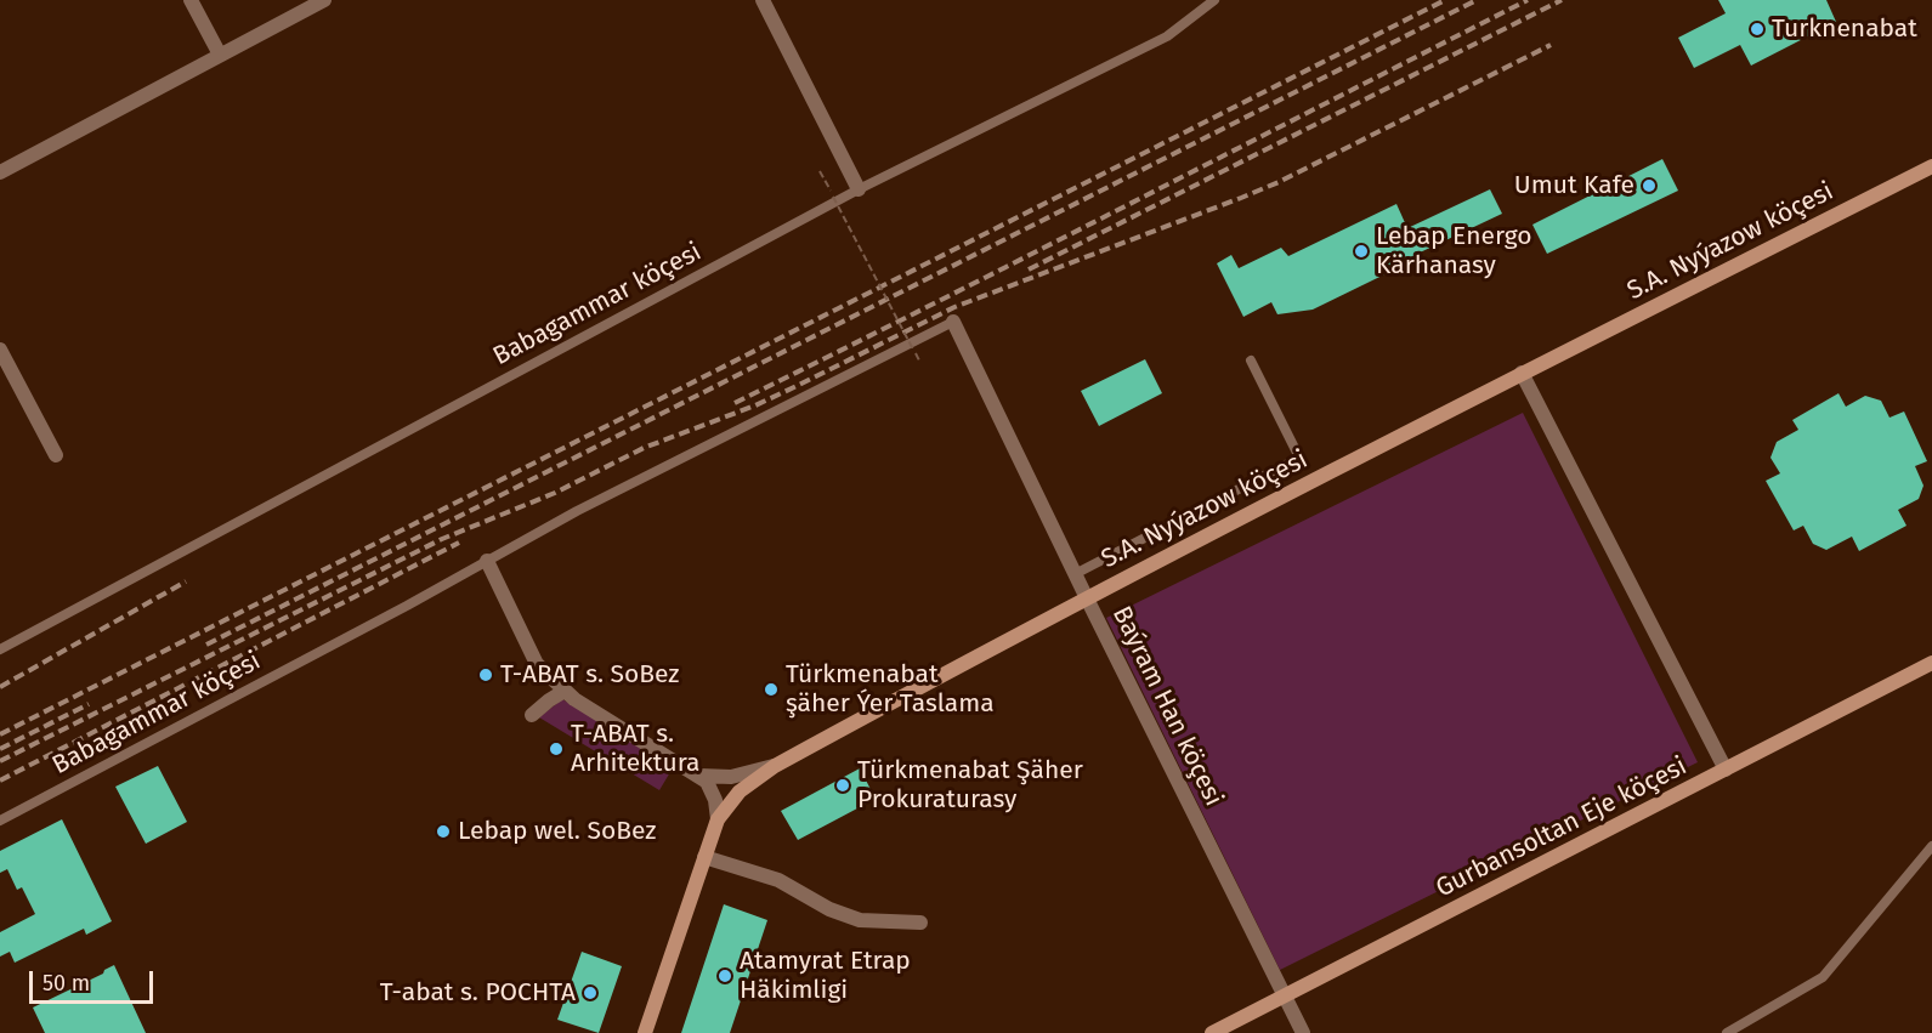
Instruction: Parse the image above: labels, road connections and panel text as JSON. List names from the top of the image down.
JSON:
{
  "streets": {
    "street": ["S.A. Nyýazow köçesi", "Baýram Han köçesi", "Gurbansoltan Eje köçesi"],
    "lane": ["Babagammar köçesi"]
  },
  "crossings": [
    ["S.A. Nyýazow köçesi", "Baýram Han köçesi"],
    ["Babagammar köçesi", "Baýram Han köçesi"],
    ["Baýram Han köçesi", "Gurbansoltan Eje köçesi"]
  ],
  "places": [
    "Turknenabat",
    "Umut Kafe",
    "Lebap Energo Kärhanasy",
    "T-ABAT s. SoBez",
    "Türkmenabat şäher Ýer Taslama",
    "T-ABAT s. Arhitektura",
    "Türkmenabat Şäher Prokuraturasy",
    "Lebap wel. SoBez",
    "Atamyrat Etrap Häkimligi",
    "T-abat s. POCHTA"
  ],
  "scale_bar": "50 m"
}
